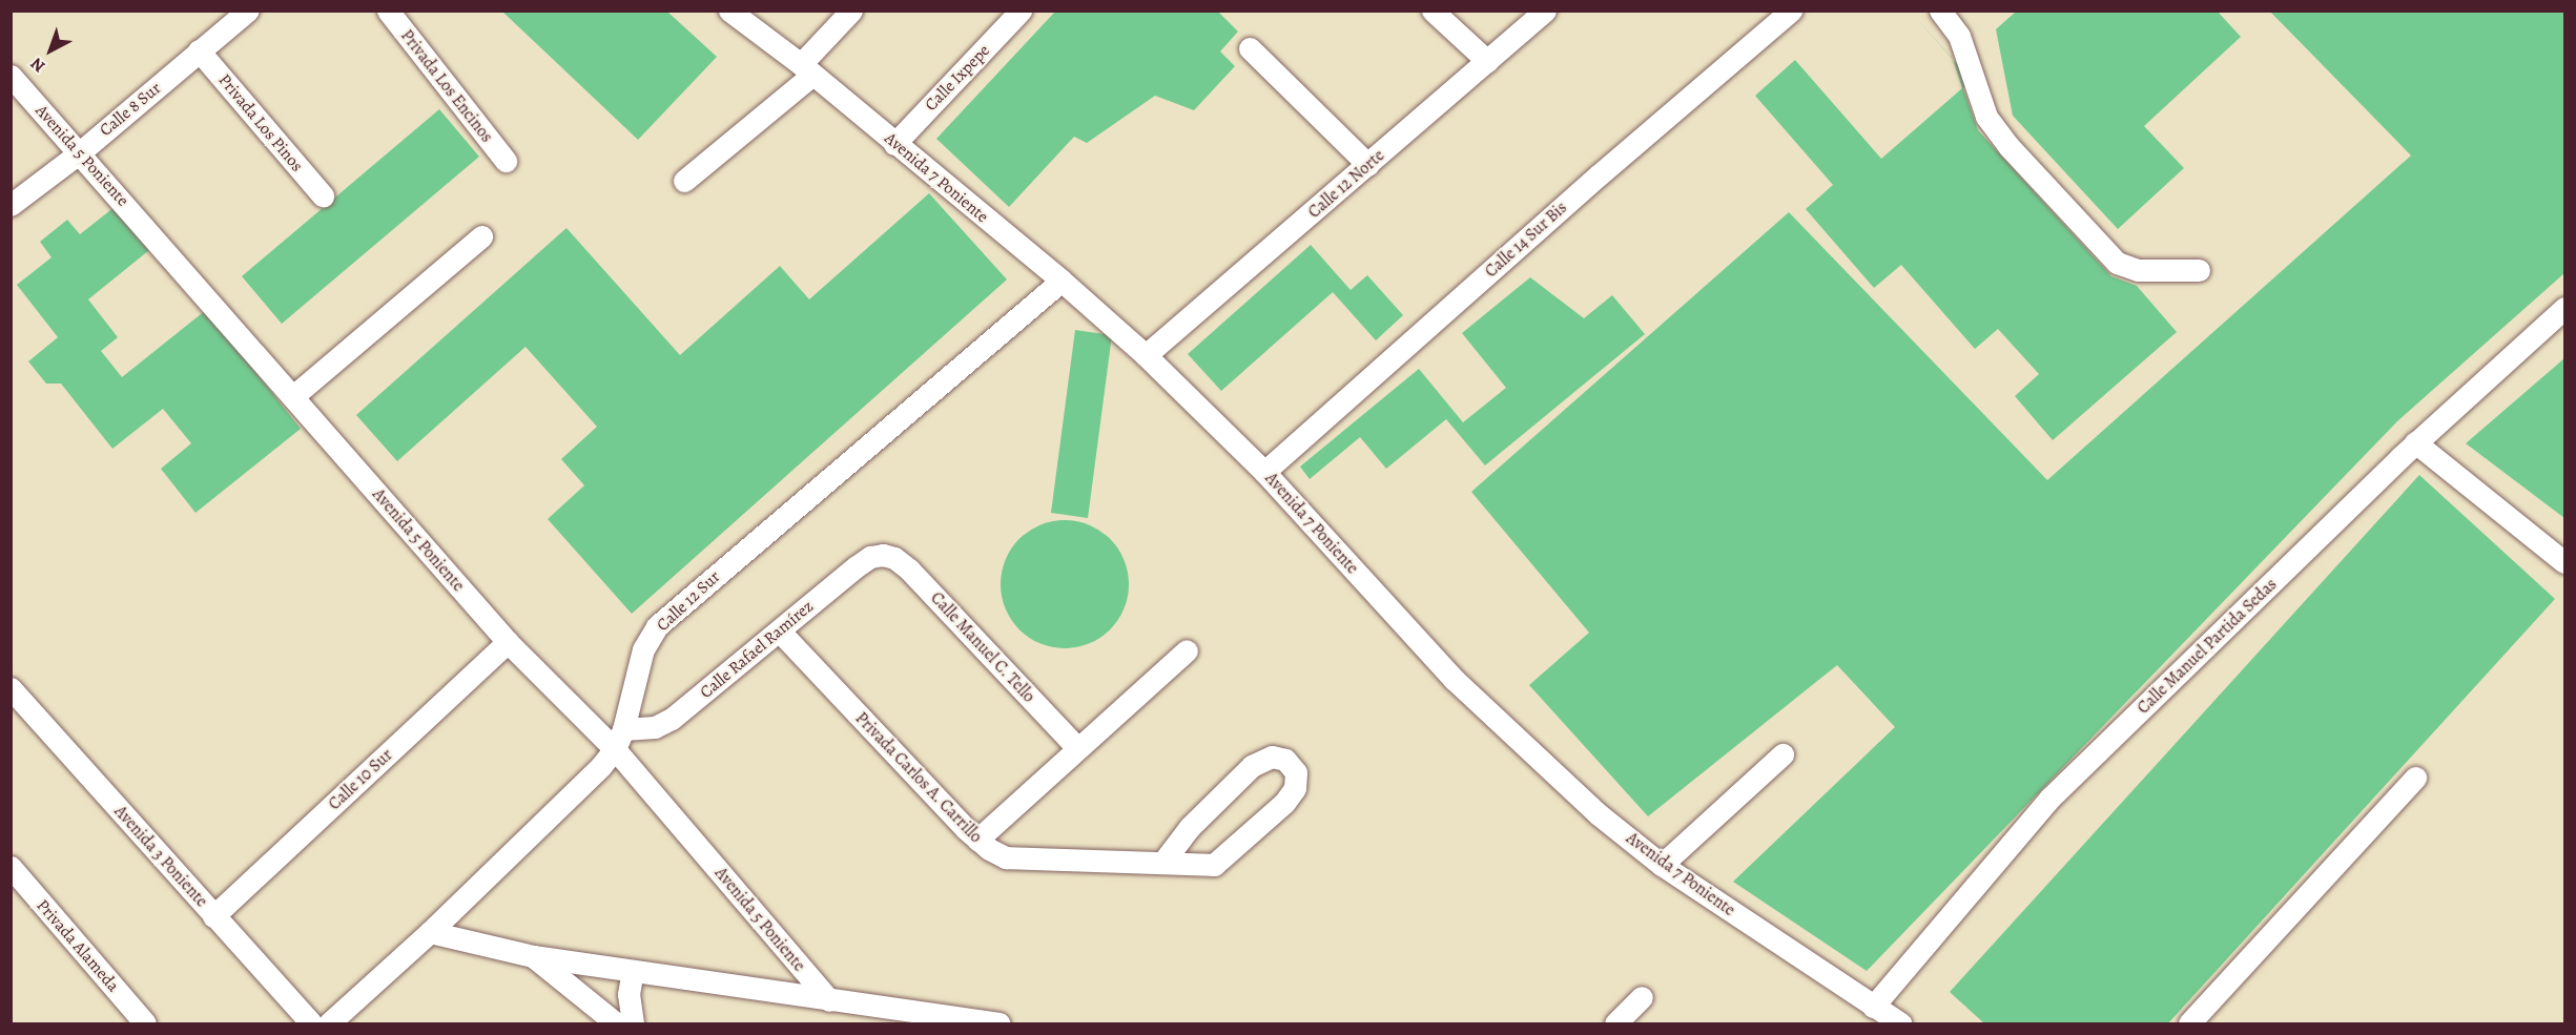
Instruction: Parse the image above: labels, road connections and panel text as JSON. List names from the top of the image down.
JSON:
{
  "streets": {
    "street": [
      "Calle Ixpepe",
      "Privada Los Encinos",
      "Calle 8 Sur",
      "Privada Los Pinos",
      "Avenida 5 Poniente",
      "Avenida 7 Poniente",
      "Calle 12 Norte",
      "Calle 14 Sur Bis",
      "Calle 12 Sur",
      "Calle Manuel Partida Sedas",
      "Calle Manuel C. Tello",
      "Calle Rafael Ramírez",
      "Privada Carlos A. Carrillo",
      "Calle 10 Sur",
      "Avenida 3 Poniente",
      "Privada Alameda"
    ]
  },
  "crossings": [
    ["Calle Ixpepe", "Avenida 7 Poniente"],
    ["Calle 8 Sur", "Privada Los Pinos"],
    ["Calle 8 Sur", "Avenida 5 Poniente"],
    ["Avenida 5 Poniente", "Calle 12 Sur"],
    ["Avenida 5 Poniente", "Calle Rafael Ramírez"],
    ["Avenida 5 Poniente", "Calle 10 Sur"],
    ["Avenida 7 Poniente", "Calle 12 Norte"],
    ["Avenida 7 Poniente", "Calle 14 Sur Bis"],
    ["Avenida 7 Poniente", "Calle 12 Sur"],
    ["Avenida 7 Poniente", "Calle Manuel Partida Sedas"],
    ["Calle 12 Sur", "Calle Rafael Ramírez"],
    ["Calle Manuel C. Tello", "Calle Rafael Ramírez"],
    ["Calle Rafael Ramírez", "Privada Carlos A. Carrillo"],
    ["Calle 10 Sur", "Avenida 3 Poniente"]
  ],
  "north": "bottom left"
}
